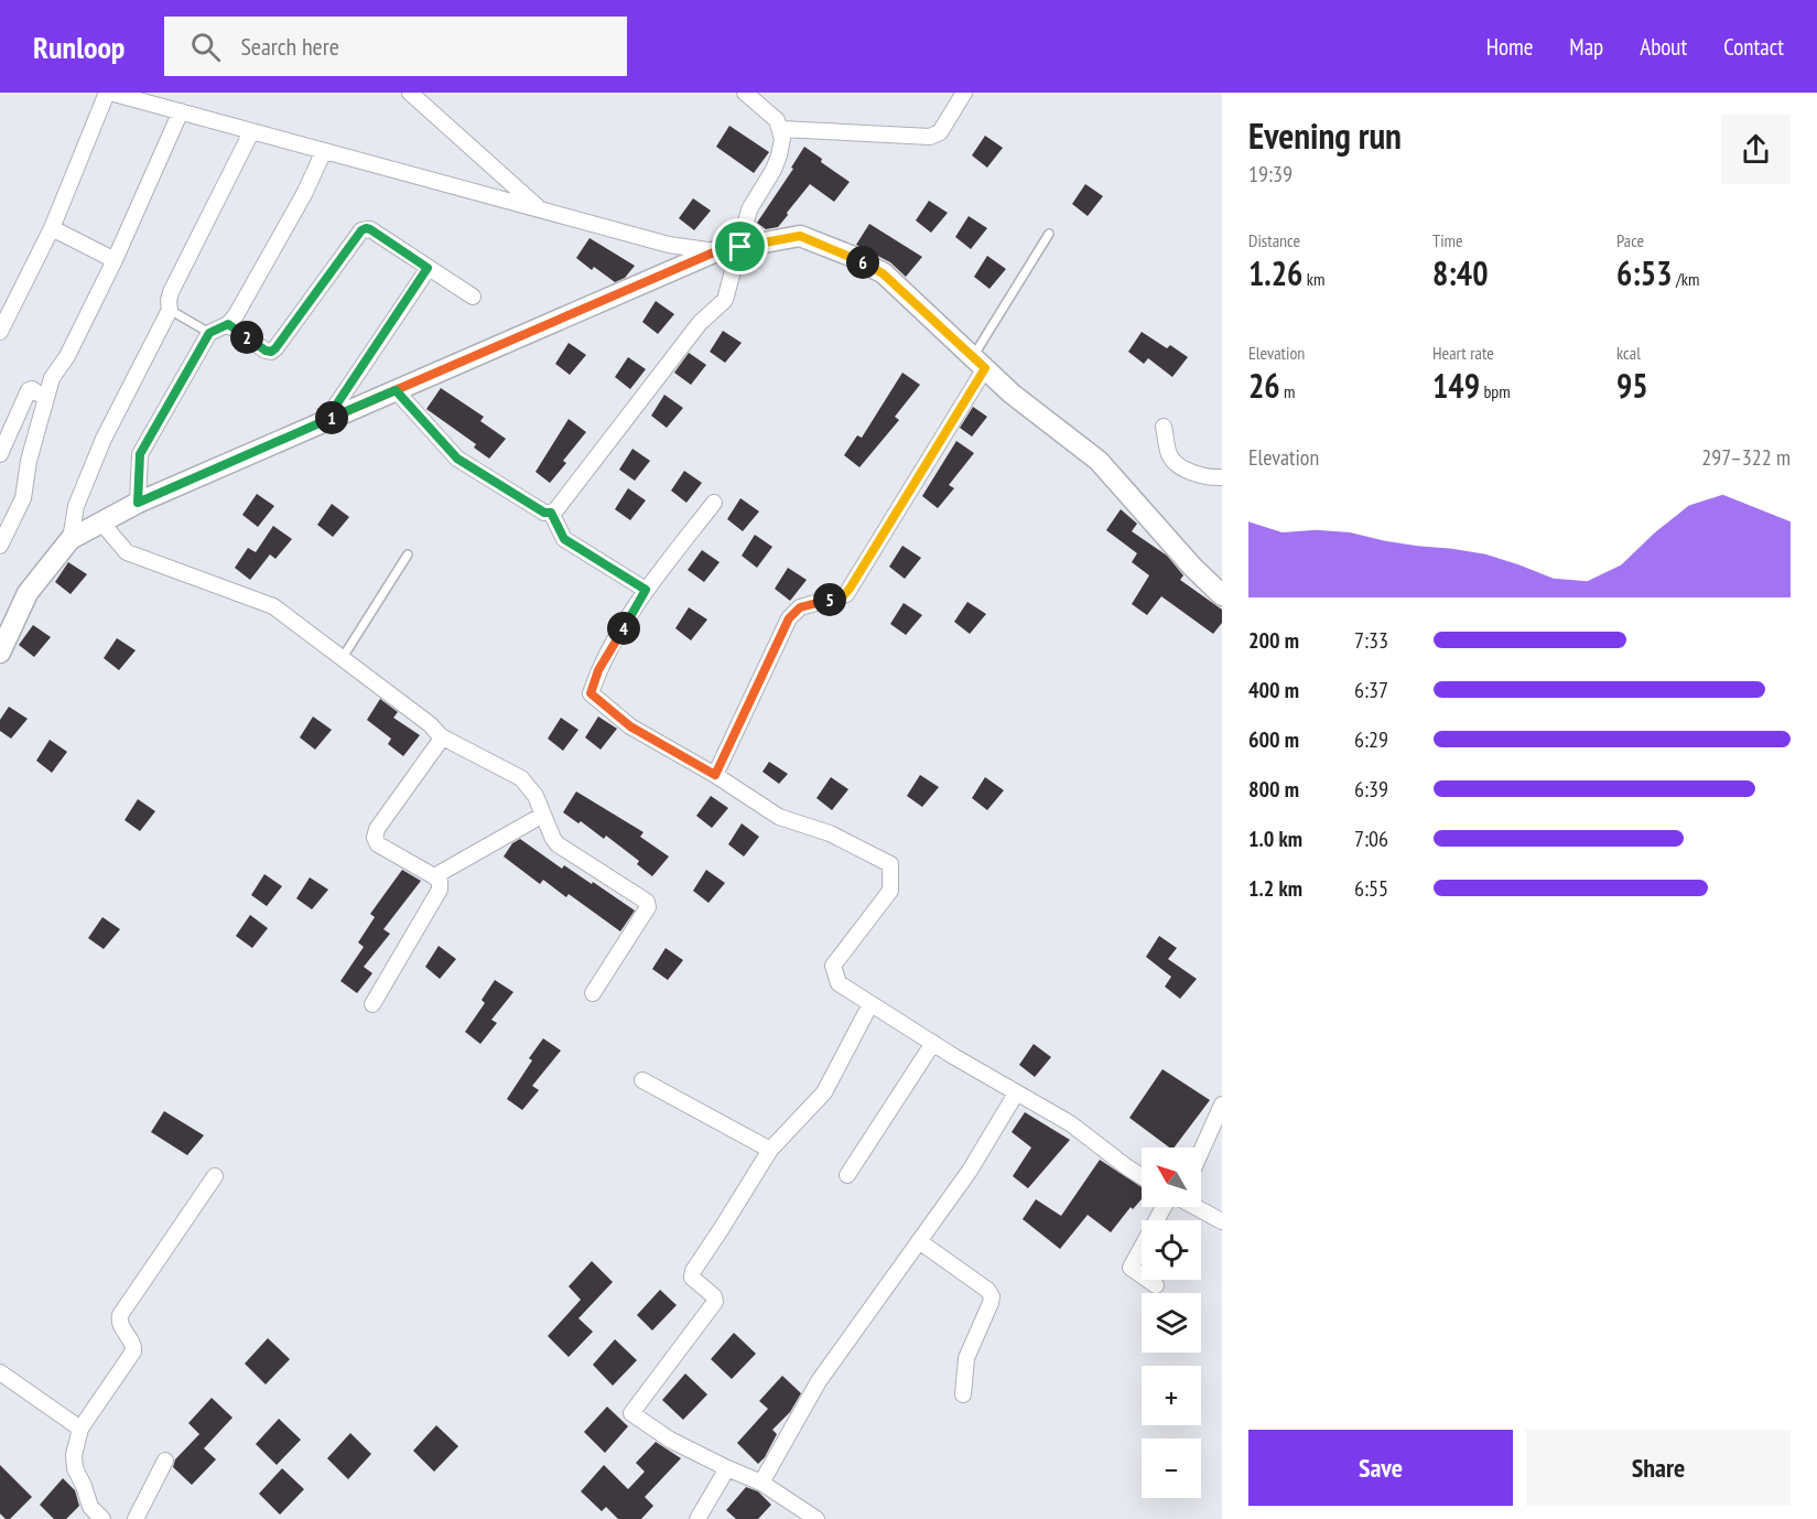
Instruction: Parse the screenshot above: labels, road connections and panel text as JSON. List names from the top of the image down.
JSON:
{
  "north": "top left",
  "page": {
    "header": "Runloop",
    "search": "Search here",
    "nav": [
      "Home",
      "Map",
      "About",
      "Contact"
    ],
    "heading": ["Evening run", "19:39"],
    "stats": [
      ["Distance", "1.26 km"],
      ["Time", "8:40"],
      ["Pace", "6:53 /km"],
      ["Elevation", "26 m"],
      ["Heart rate", "149 bpm"],
      ["kcal", "95"]
    ],
    "pins": [
      "6",
      "2",
      "1",
      "5",
      "4"
    ],
    "chart": ["Elevation", "297–322 m"],
    "list": [
      {
        "name": "200 m",
        "note": "7:33"
      },
      {
        "name": "400 m",
        "note": "6:37"
      },
      {
        "name": "600 m",
        "note": "6:29"
      },
      {
        "name": "800 m",
        "note": "6:39"
      },
      {
        "name": "1.0 km",
        "note": "7:06"
      },
      {
        "name": "1.2 km",
        "note": "6:55"
      }
    ],
    "map_buttons": ["+", "−"],
    "buttons": ["Save", "Share"]
  }
}
